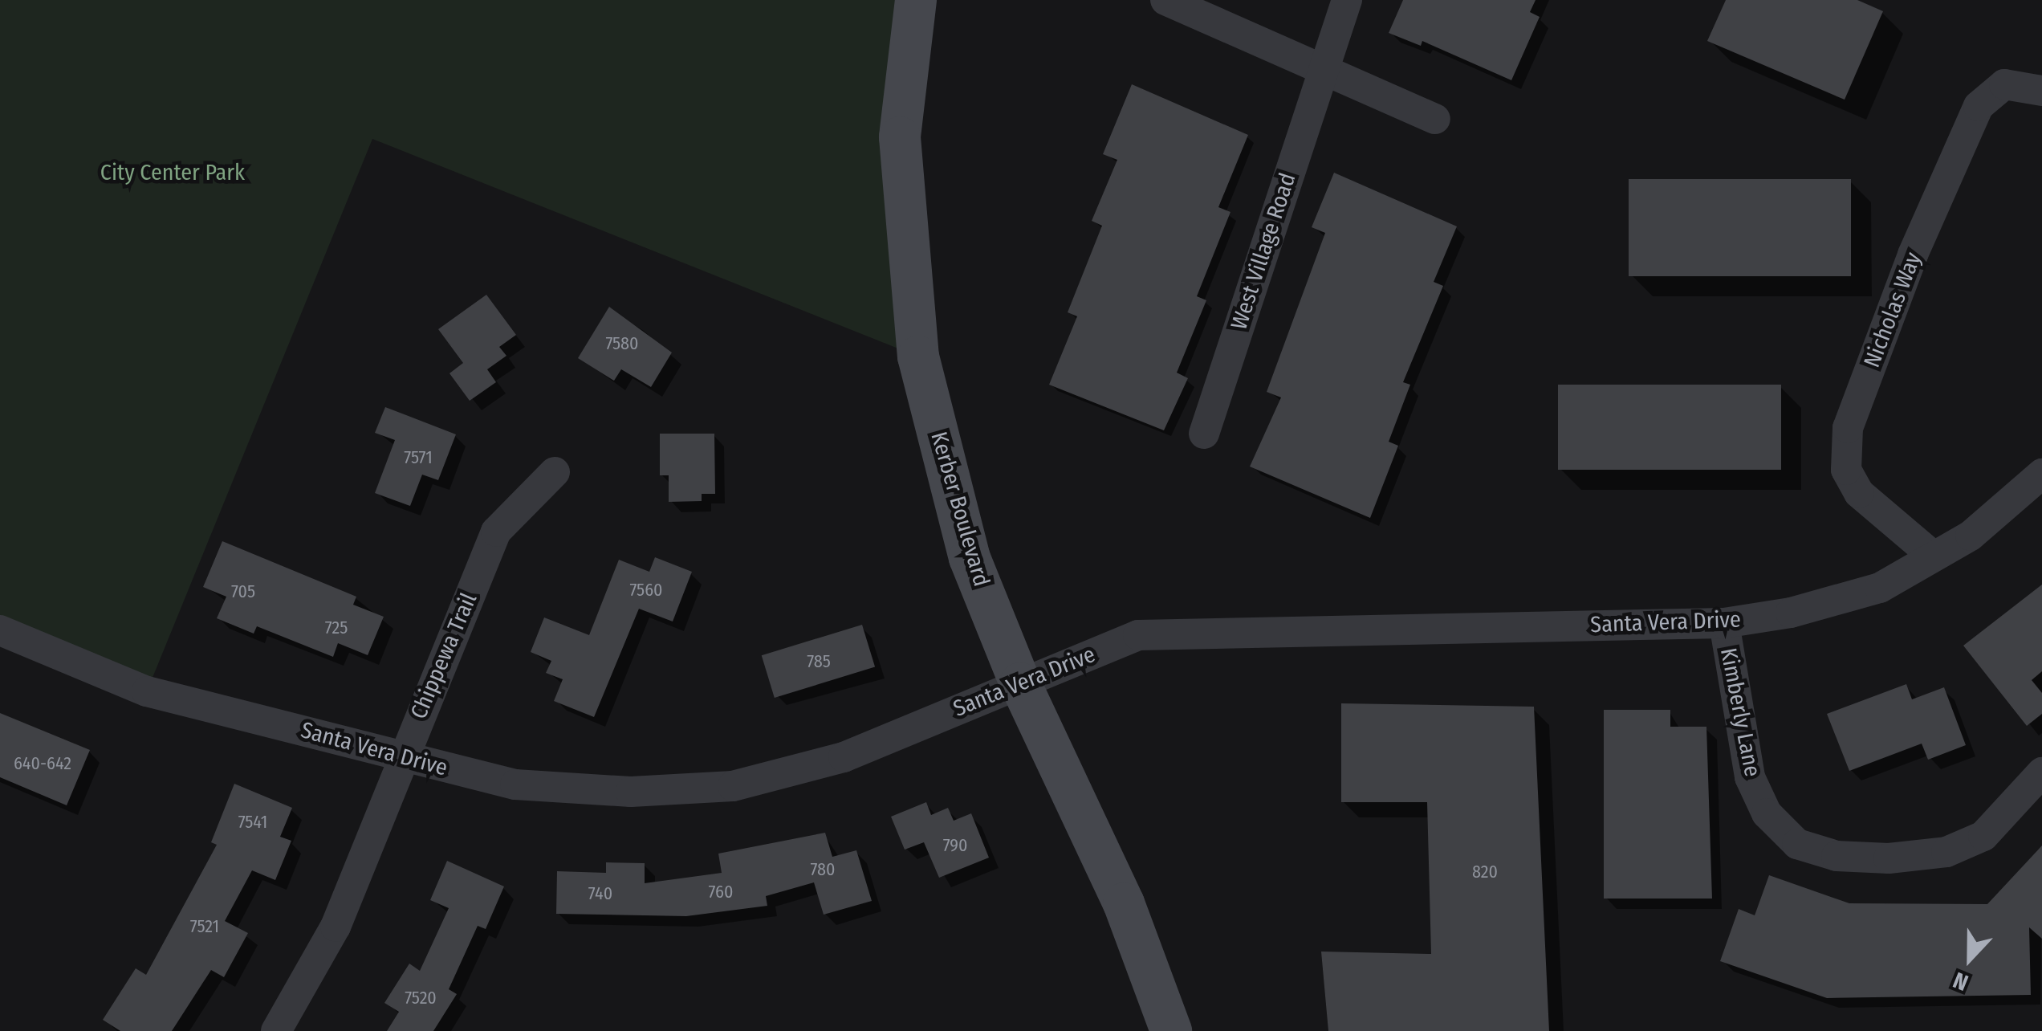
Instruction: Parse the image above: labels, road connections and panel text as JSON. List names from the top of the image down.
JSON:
{
  "streets": {
    "street": [
      "West Village Road",
      "Nicholas Way",
      "Kerber Boulevard",
      "Santa Vera Drive",
      "Chippewa Trail",
      "Kimberly Lane"
    ]
  },
  "crossings": [
    ["Nicholas Way", "Santa Vera Drive"],
    ["Kerber Boulevard", "Santa Vera Drive"],
    ["Santa Vera Drive", "Chippewa Trail"],
    ["Santa Vera Drive", "Kimberly Lane"]
  ],
  "parks": ["City Center Park"],
  "house_numbers": [
    "7580",
    "7571",
    "7560",
    "705",
    "725",
    "785",
    "640-642",
    "7541",
    "790",
    "780",
    "820",
    "760",
    "740",
    "7521",
    "7520"
  ],
  "north": "bottom"
}
